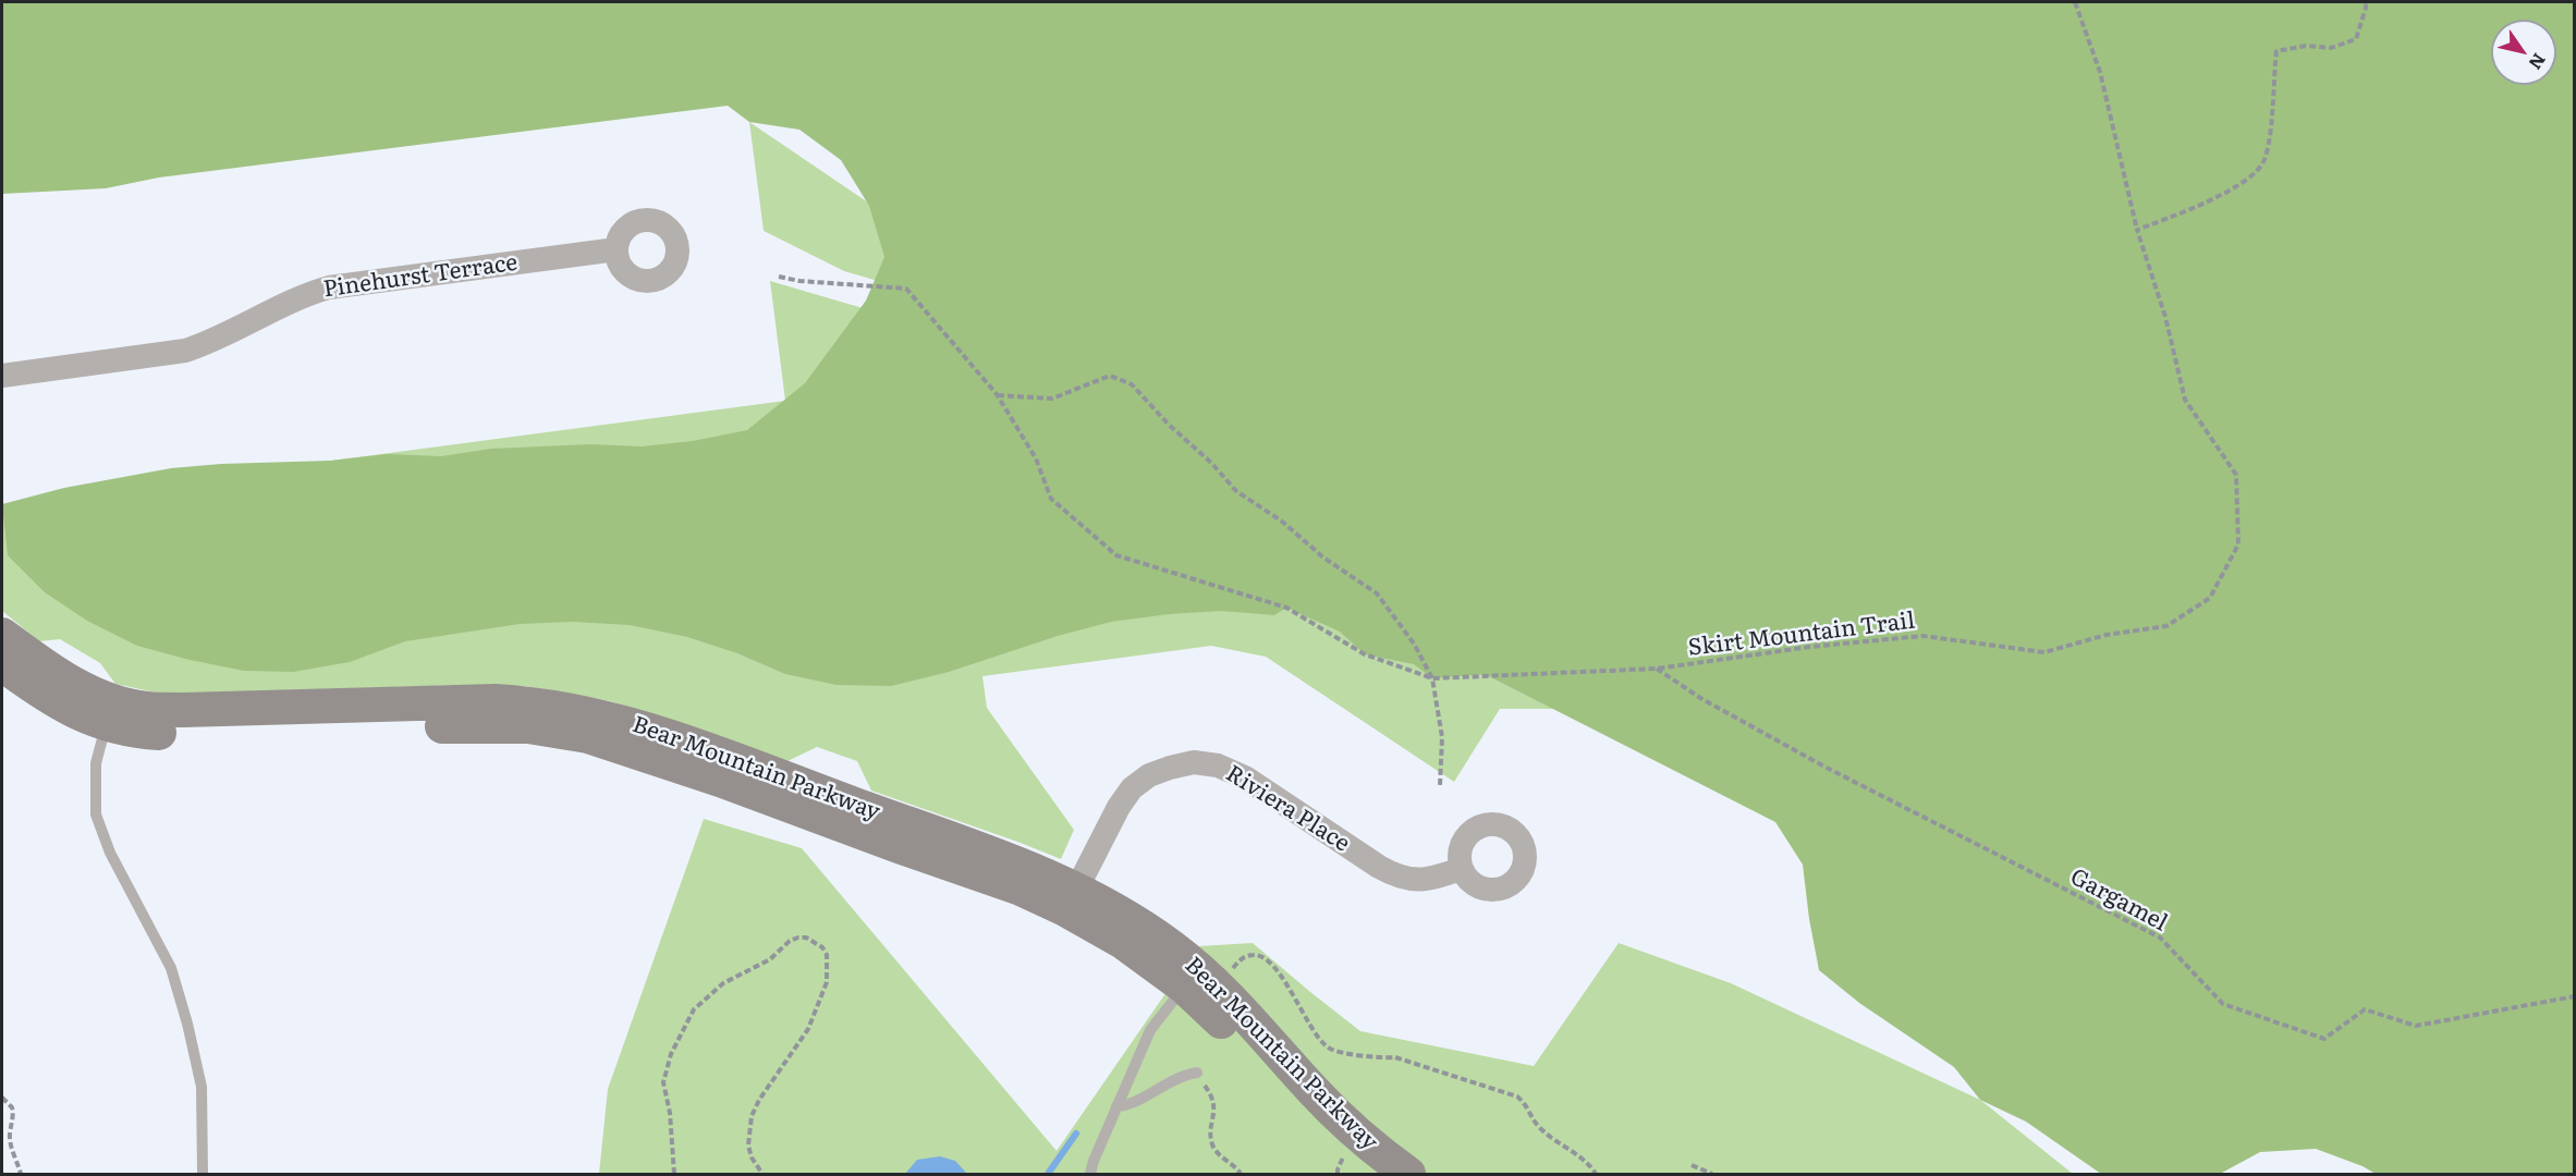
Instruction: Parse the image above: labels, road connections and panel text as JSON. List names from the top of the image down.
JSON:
{
  "streets": {
    "street": ["Pinehurst Terrace", "Bear Mountain Parkway", "Riviera Place"],
    "path": ["Skirt Mountain Trail", "Gargamel"]
  },
  "crossings": [
    ["Skirt Mountain Trail", "Gargamel"],
    ["Bear Mountain Parkway", "Riviera Place"]
  ],
  "north": "bottom right"
}
